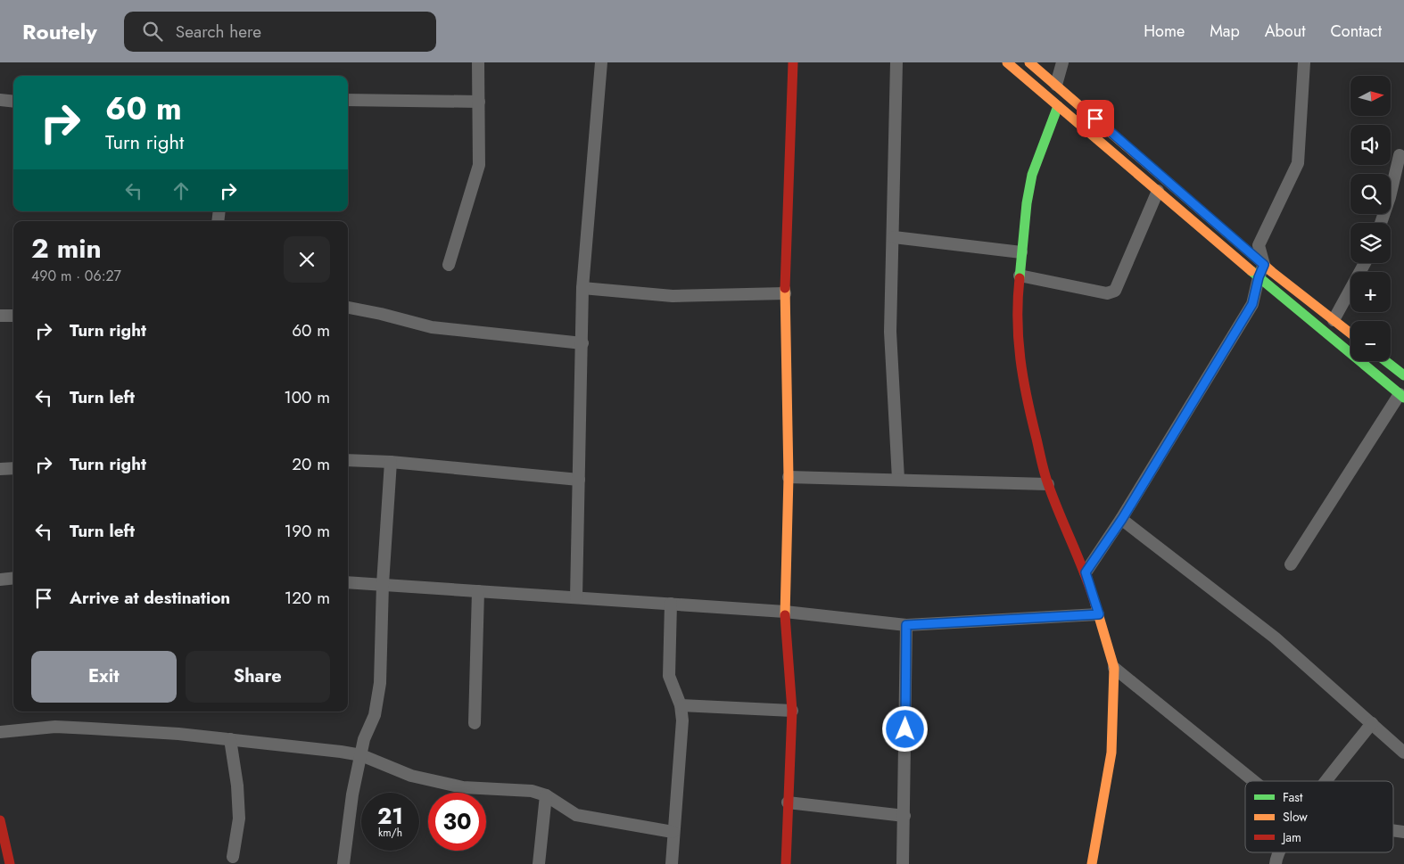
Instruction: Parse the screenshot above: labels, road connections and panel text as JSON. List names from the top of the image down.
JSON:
{
  "legend": ["Fast", "Slow", "Jam"],
  "north": "right",
  "page": {
    "header": "Routely",
    "search": "Search here",
    "nav": [
      "Home",
      "Map",
      "About",
      "Contact"
    ],
    "map_buttons": ["+", "−"],
    "turn": ["60 m", "Turn right"],
    "heading": ["2 min", "490 m · 06:27"],
    "list": [
      {
        "name": "Turn right",
        "value": "60 m"
      },
      {
        "name": "Turn left",
        "value": "100 m"
      },
      {
        "name": "Turn right",
        "value": "20 m"
      },
      {
        "name": "Turn left",
        "value": "190 m"
      },
      {
        "name": "Arrive at destination",
        "value": "120 m"
      }
    ],
    "buttons": ["Exit", "Share"],
    "speed": "21 km/h",
    "limit": "30"
  }
}
